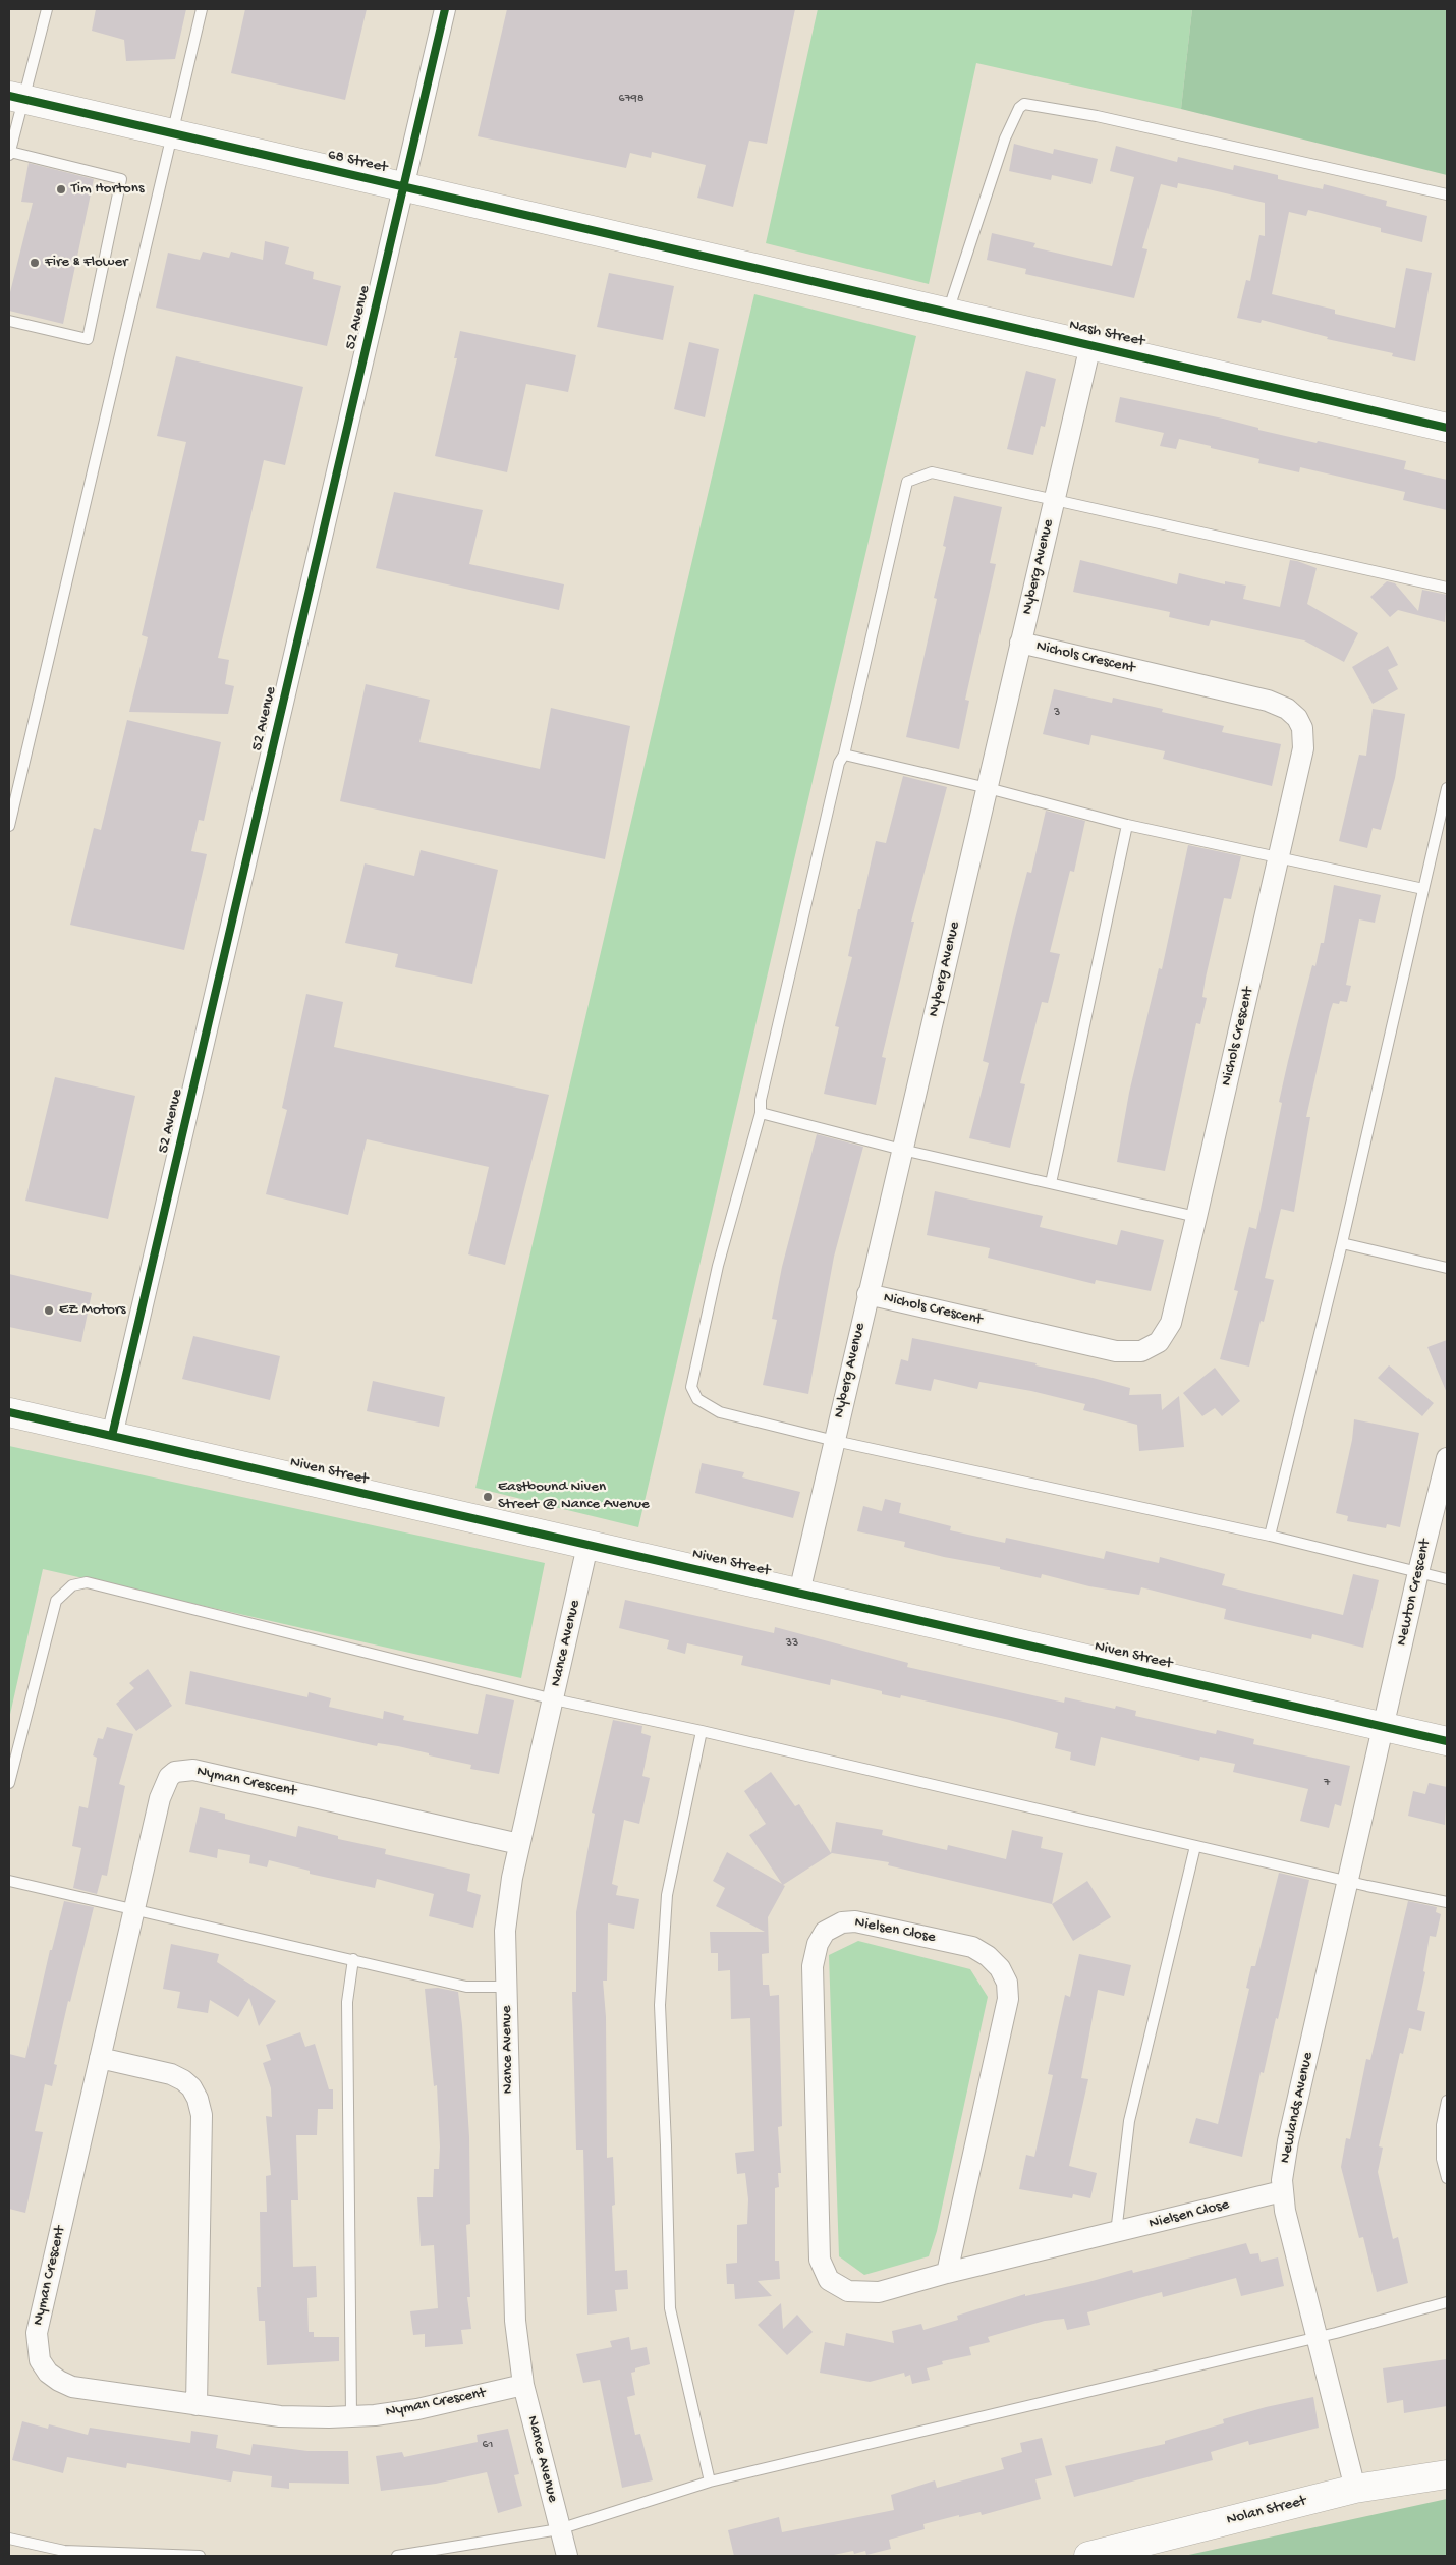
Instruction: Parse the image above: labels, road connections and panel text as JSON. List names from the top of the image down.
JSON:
{
  "streets": {
    "street": [
      "68 Street",
      "52 Avenue",
      "Nash Street",
      "Nyberg Avenue",
      "Nichols Crescent",
      "Niven Street",
      "Newton Crescent",
      "Nance Avenue",
      "Nyman Crescent",
      "Nielsen Close",
      "Newlands Avenue",
      "Nolan Street"
    ]
  },
  "crossings": [
    ["68 Street", "52 Avenue"],
    ["68 Street", "Nash Street"],
    ["52 Avenue", "Niven Street"],
    ["Nash Street", "Nyberg Avenue"],
    ["Nyberg Avenue", "Nichols Crescent"],
    ["Nyberg Avenue", "Niven Street"],
    ["Niven Street", "Newton Crescent"],
    ["Niven Street", "Nance Avenue"],
    ["Niven Street", "Newlands Avenue"],
    ["Newton Crescent", "Newlands Avenue"],
    ["Nance Avenue", "Nyman Crescent"],
    ["Nielsen Close", "Newlands Avenue"],
    ["Newlands Avenue", "Nolan Street"]
  ],
  "places": [
    "Tim Hortons",
    "Fire & Flower",
    "EZ Motors",
    "Eastbound Niven Street @ Nance Avenue"
  ],
  "house_numbers": [
    "6798",
    "3",
    "33",
    "7",
    "61"
  ]
}
